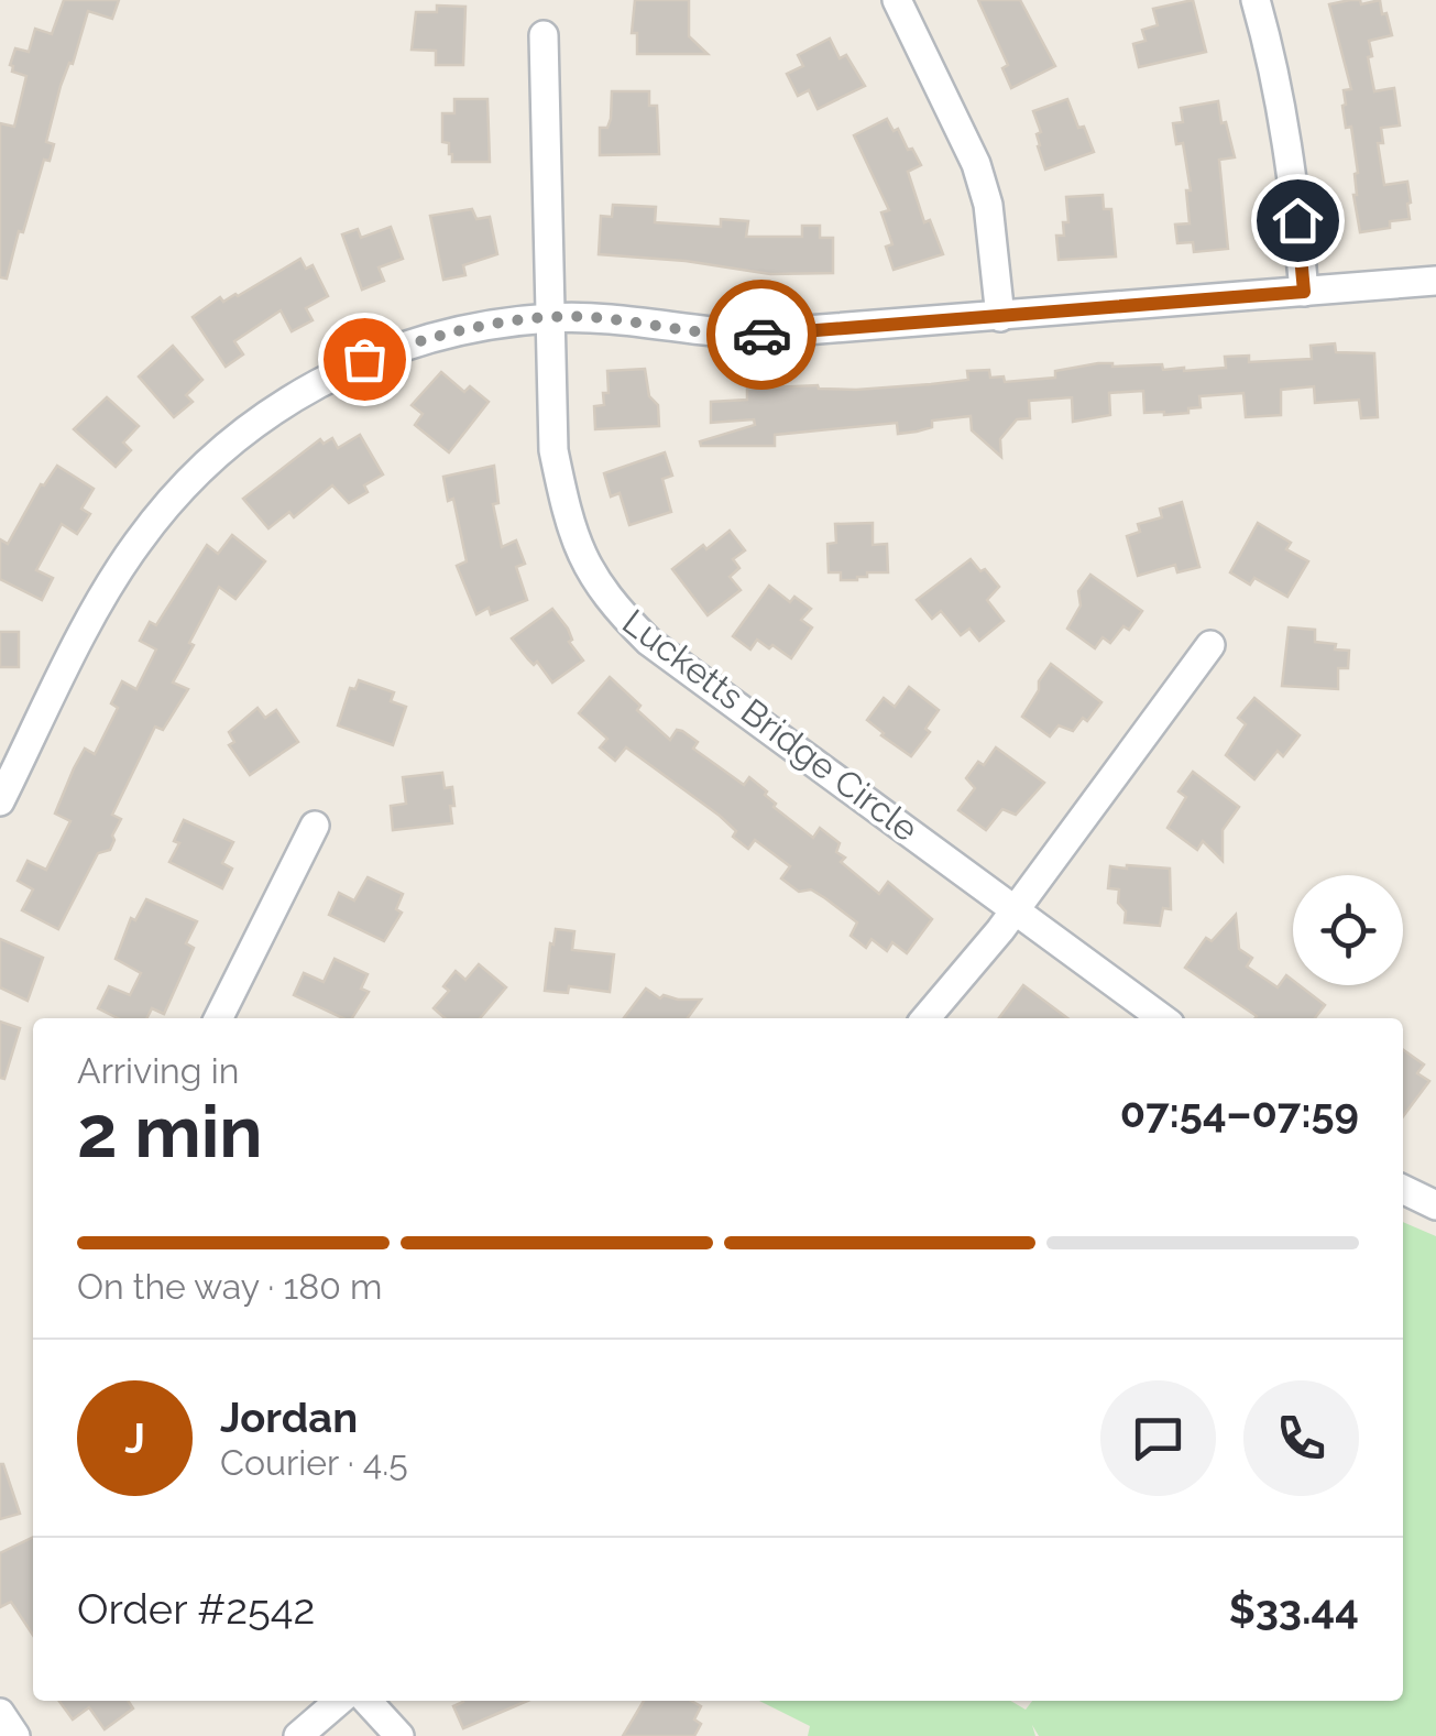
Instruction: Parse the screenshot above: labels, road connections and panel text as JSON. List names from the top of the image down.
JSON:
{
  "streets": {
    "street": ["Lucketts Bridge Circle"]
  },
  "page": {
    "heading": ["2 min", "Arriving in", "07:54–07:59"],
    "panel": [
      "Jordan",
      "Courier · 4.5",
      "Order #2542",
      "$33.44"
    ],
    "bar": "On the way · 180 m",
    "round": "J"
  }
}
